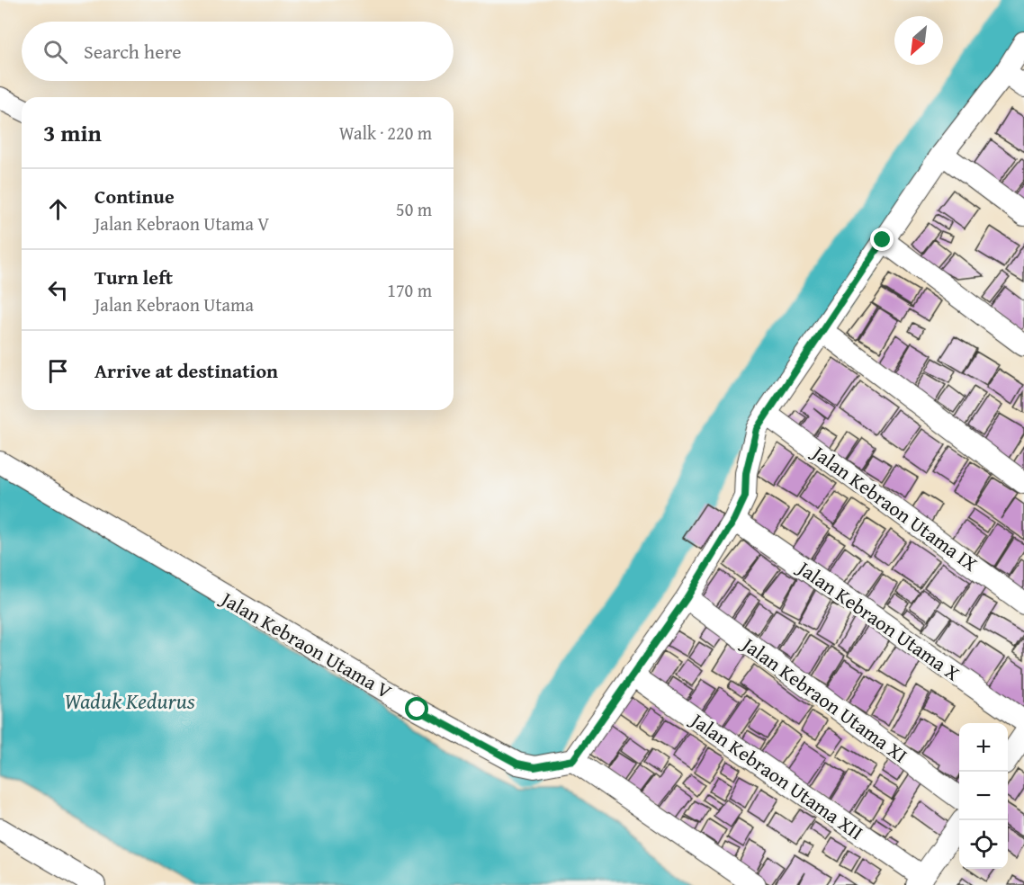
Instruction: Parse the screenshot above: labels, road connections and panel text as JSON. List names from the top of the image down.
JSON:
{
  "streets": {
    "street": [
      "Jalan Kebraon Utama IX",
      "Jalan Kebraon Utama X",
      "Jalan Kebraon Utama V",
      "Jalan Kebraon Utama XI",
      "Jalan Kebraon Utama XII"
    ]
  },
  "water": ["Waduk Kedurus"],
  "north": "bottom left",
  "page": {
    "search": "Search here",
    "heading": ["3 min", "Walk · 220 m"],
    "list": [
      ["Continue", "Jalan Kebraon Utama V", "50 m"],
      ["Turn left", "Jalan Kebraon Utama", "170 m"],
      "Arrive at destination"
    ],
    "map_buttons": ["+", "−"]
  }
}
